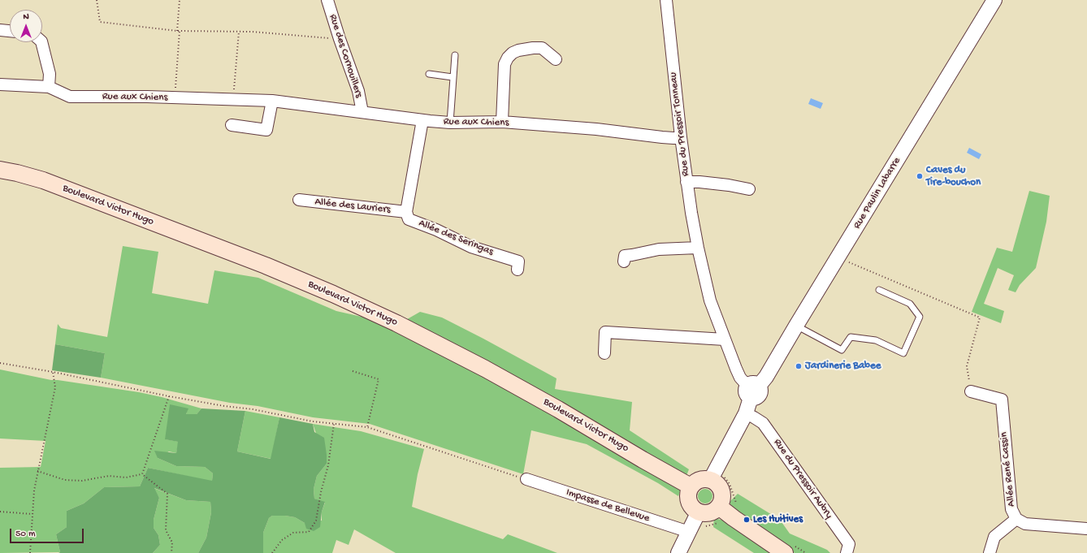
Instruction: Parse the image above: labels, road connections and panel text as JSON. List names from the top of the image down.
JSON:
{
  "streets": {
    "main road": ["Boulevard Victor Hugo"],
    "street": [
      "Rue des Cornouillers",
      "Rue aux Chiens",
      "Rue du Pressoir Tonneau",
      "Rue Paulin Labarre",
      "Allée des Lauriers",
      "Allée des Seringas",
      "Allée René Cassin",
      "Rue du Pressoir Aubry",
      "Impasse de Bellevue"
    ]
  },
  "crossings": [
    ["Rue des Cornouillers", "Rue aux Chiens"],
    ["Rue aux Chiens", "Rue du Pressoir Tonneau"],
    ["Rue du Pressoir Tonneau", "Rue Paulin Labarre"],
    ["Rue Paulin Labarre", "Boulevard Victor Hugo"],
    ["Rue Paulin Labarre", "Rue du Pressoir Aubry"],
    ["Allée des Lauriers", "Allée des Seringas"]
  ],
  "places": ["Caves du Tire-bouchon", "Jardinerie Babee", "Les Huitives"],
  "scale_bar": "50 m",
  "north": "top"
}
